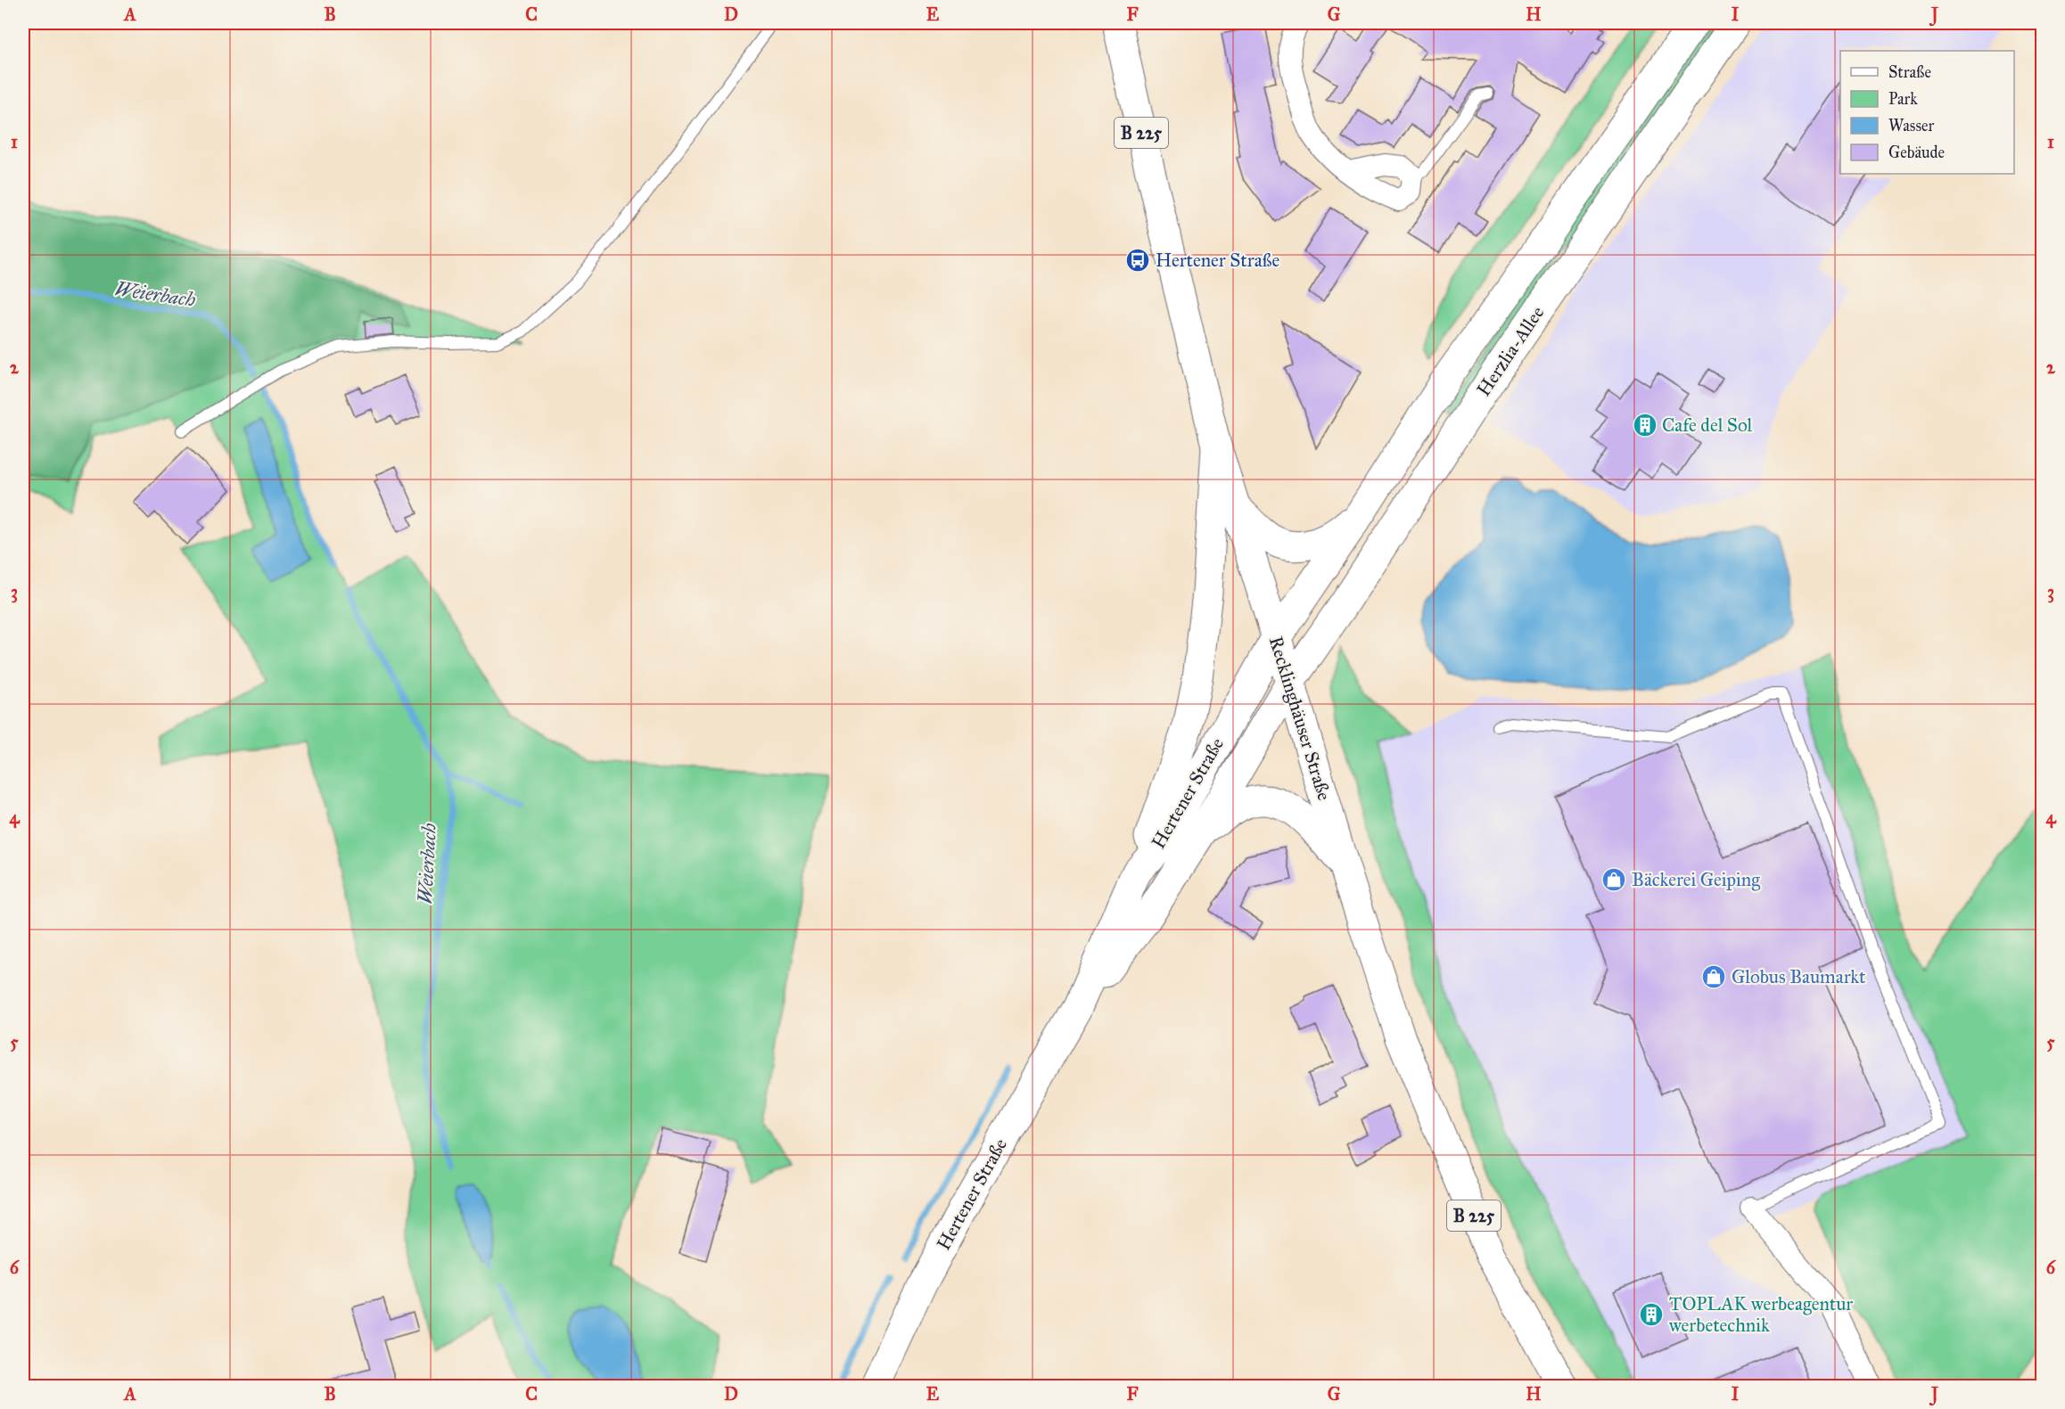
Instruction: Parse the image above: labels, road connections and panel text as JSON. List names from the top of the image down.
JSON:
{
  "streets": {
    "main road": [
      "B 225",
      "Herzlia-Allee",
      "Recklinghäuser Straße",
      "Hertener Straße"
    ]
  },
  "crossings": [
    ["Herzlia-Allee", "Recklinghäuser Straße"],
    ["Herzlia-Allee", "Hertener Straße"],
    ["Recklinghäuser Straße", "Hertener Straße"]
  ],
  "water": ["Weierbach"],
  "places": {
    "bus stop": ["Hertener Straße"],
    "building": ["Cafe del Sol", "TOPLAK werbeagentur werbetechnik"],
    "shop": ["Bäckerei Geiping", "Globus Baumarkt"]
  },
  "legend": [
    "Straße",
    "Park",
    "Wasser",
    "Gebäude"
  ],
  "grid": {
    "columns": [
      "A",
      "B",
      "C",
      "D",
      "E",
      "F",
      "G",
      "H",
      "I",
      "J"
    ],
    "rows": [
      "1",
      "2",
      "3",
      "4",
      "5",
      "6"
    ]
  }
}
